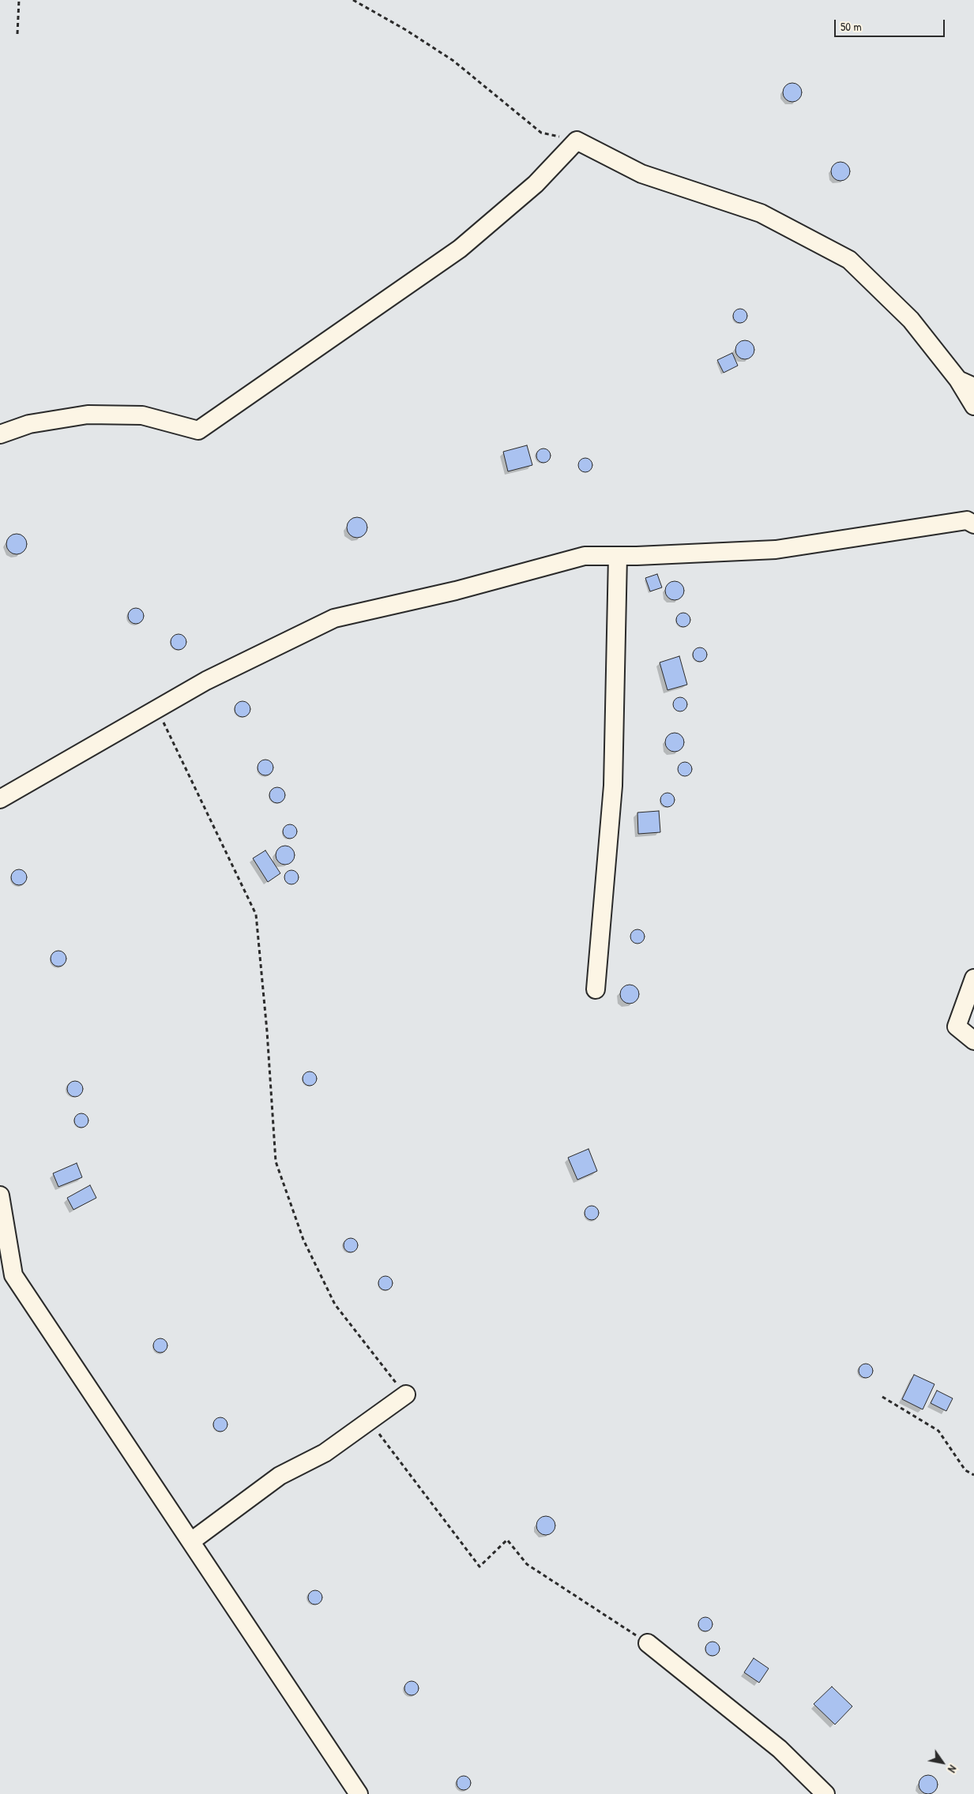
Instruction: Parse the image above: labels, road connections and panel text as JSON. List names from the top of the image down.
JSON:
{
  "scale_bar": "50 m",
  "north": "bottom right"
}
